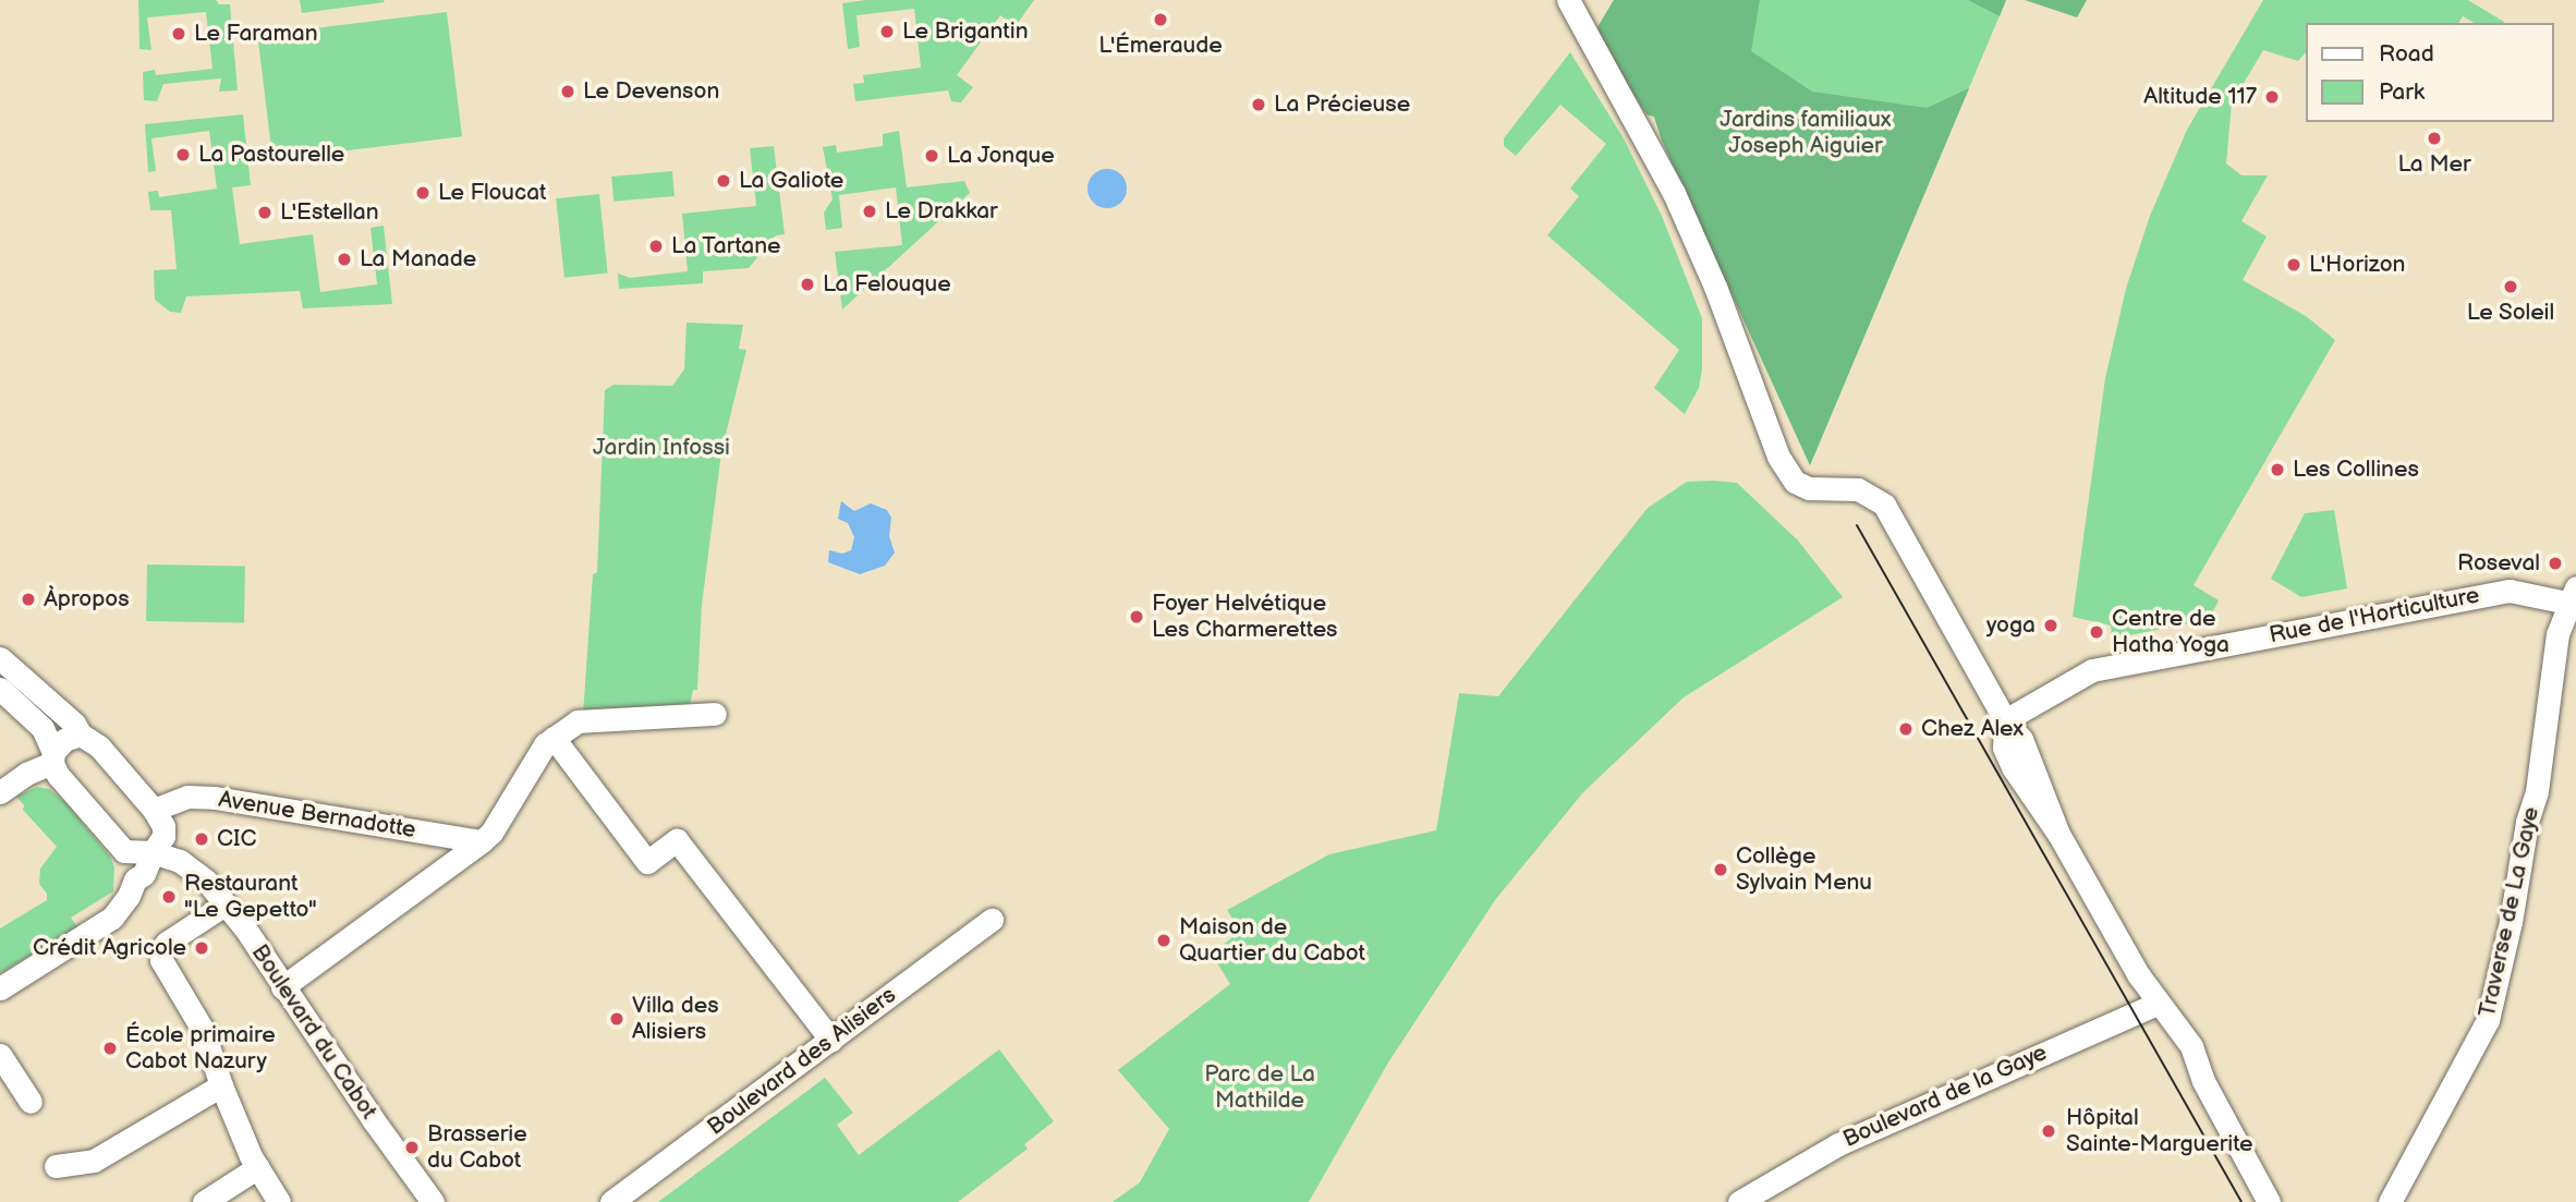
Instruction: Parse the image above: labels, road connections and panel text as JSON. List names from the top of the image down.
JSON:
{
  "streets": {
    "street": [
      "Rue de l'Horticulture",
      "Avenue Bernadotte",
      "Traverse de La Gaye",
      "Boulevard du Cabot",
      "Boulevard des Alisiers",
      "Boulevard de la Gaye"
    ]
  },
  "crossings": [
    ["Rue de l'Horticulture", "Traverse de La Gaye"]
  ],
  "parks": ["Jardins familiaux Joseph Aiguier", "Jardin Infossi", "Parc de La Mathilde"],
  "places": [
    "L'Émeraude",
    "Le Brigantin",
    "Le Faraman",
    "Le Devenson",
    "Altitude 117",
    "La Précieuse",
    "La Mer",
    "La Pastourelle",
    "La Jonque",
    "La Galiote",
    "Le Floucat",
    "Le Drakkar",
    "L'Estellan",
    "La Tartane",
    "La Manade",
    "L'Horizon",
    "La Felouque",
    "Le Soleil",
    "Les Collines",
    "Roseval",
    "Àpropos",
    "Foyer Helvétique Les Charmerettes",
    "yoga",
    "Centre de Hatha Yoga",
    "Chez Alex",
    "CIC",
    "Collège Sylvain Menu",
    "Restaurant \"Le Gepetto\"",
    "Maison de Quartier du Cabot",
    "Crédit Agricole",
    "Villa des Alisiers",
    "École primaire Cabot Nazury",
    "Hôpital Sainte-Marguerite",
    "Brasserie du Cabot"
  ],
  "legend": ["Road", "Park"]
}
